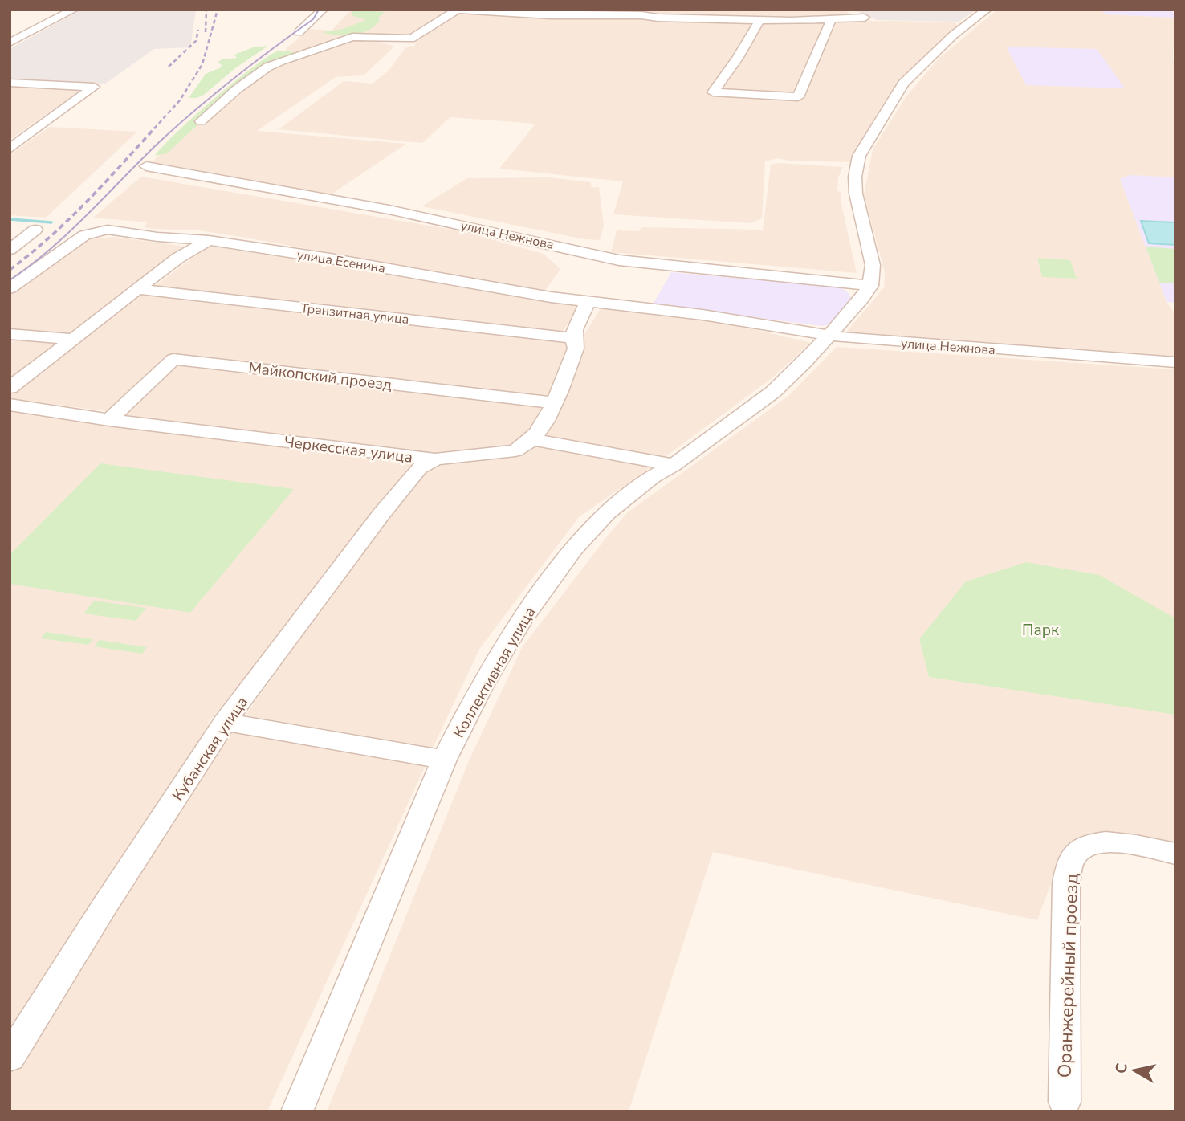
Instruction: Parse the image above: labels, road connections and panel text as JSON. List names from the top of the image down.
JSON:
{
  "streets": {
    "street": [
      "улица Нежнова",
      "улица Есенина",
      "Транзитная улица",
      "Майкопский проезд",
      "Черкесская улица",
      "Коллективная улица",
      "Кубанская улица",
      "Оранжерейный проезд"
    ]
  },
  "crossings": [
    ["улица Нежнова", "улица Есенина"],
    ["улица Нежнова", "Коллективная улица"],
    ["Майкопский проезд", "Черкесская улица"],
    ["Черкесская улица", "Кубанская улица"]
  ],
  "parks": ["Парк"],
  "north": "left"
}
